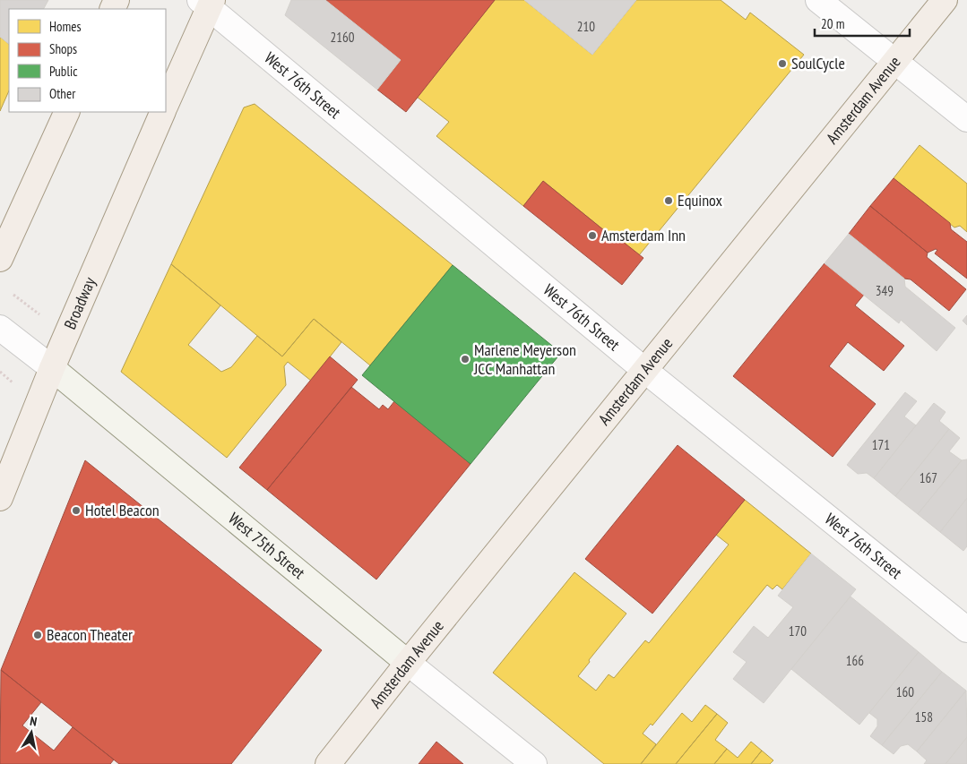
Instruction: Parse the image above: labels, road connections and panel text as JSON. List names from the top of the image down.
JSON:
{
  "streets": {
    "main road": ["Amsterdam Avenue", "Broadway", "West 75th Street"],
    "street": ["West 76th Street"]
  },
  "crossings": [
    ["West 76th Street", "Amsterdam Avenue"],
    ["Amsterdam Avenue", "West 75th Street"],
    ["Broadway", "West 75th Street"]
  ],
  "places": [
    "SoulCycle",
    "Equinox",
    "Amsterdam Inn",
    "Marlene Meyerson JCC Manhattan",
    "Hotel Beacon",
    "Beacon Theater"
  ],
  "house_numbers": [
    "210",
    "2160",
    "349",
    "171",
    "167",
    "170",
    "166",
    "160",
    "158"
  ],
  "legend": [
    "Homes",
    "Shops",
    "Public",
    "Other"
  ],
  "scale_bar": "20 m",
  "north": "top"
}
